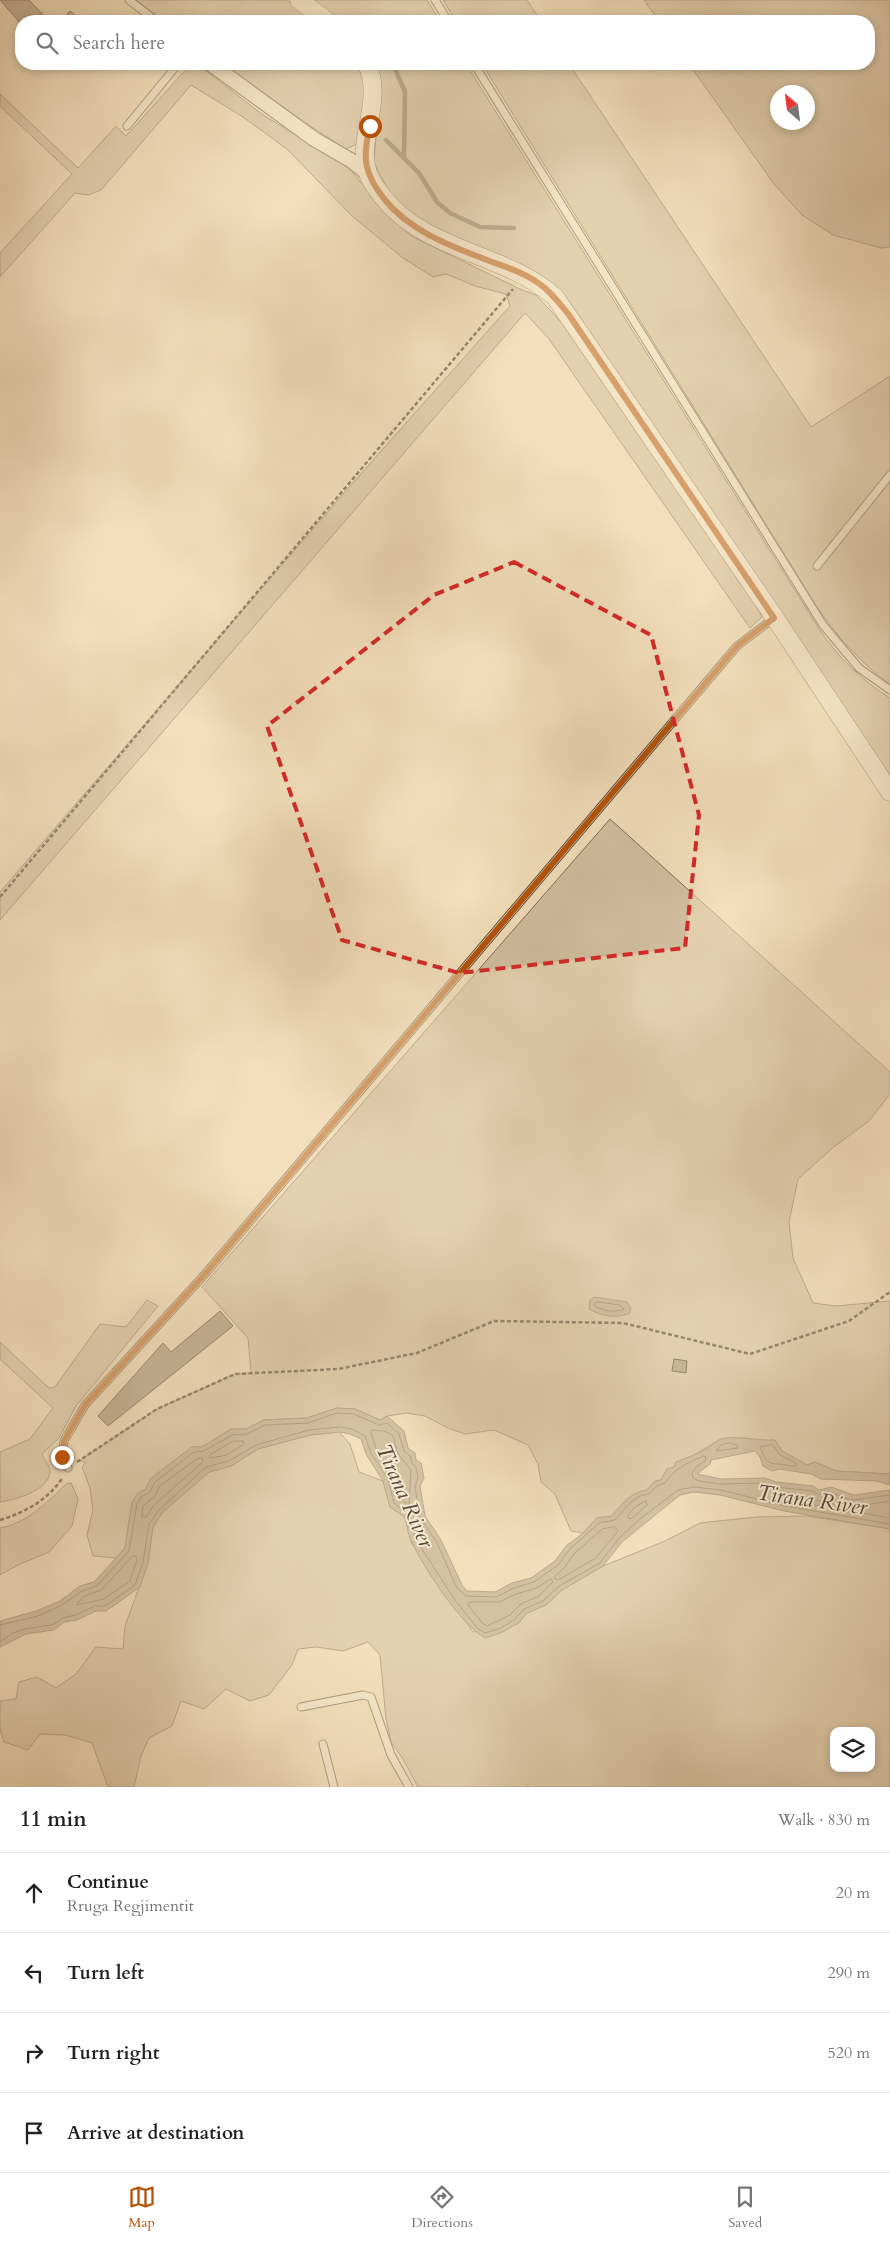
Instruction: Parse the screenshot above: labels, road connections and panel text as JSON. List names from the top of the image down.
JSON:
{
  "water": ["Tirana River"],
  "north": "top left",
  "page": {
    "search": "Search here",
    "heading": ["11 min", "Walk · 830 m"],
    "list": [
      ["Continue", "Rruga Regjimentit", "20 m"],
      ["Turn left", "290 m"],
      ["Turn right", "520 m"],
      "Arrive at destination"
    ],
    "nav": ["Map", "Directions", "Saved"]
  }
}
